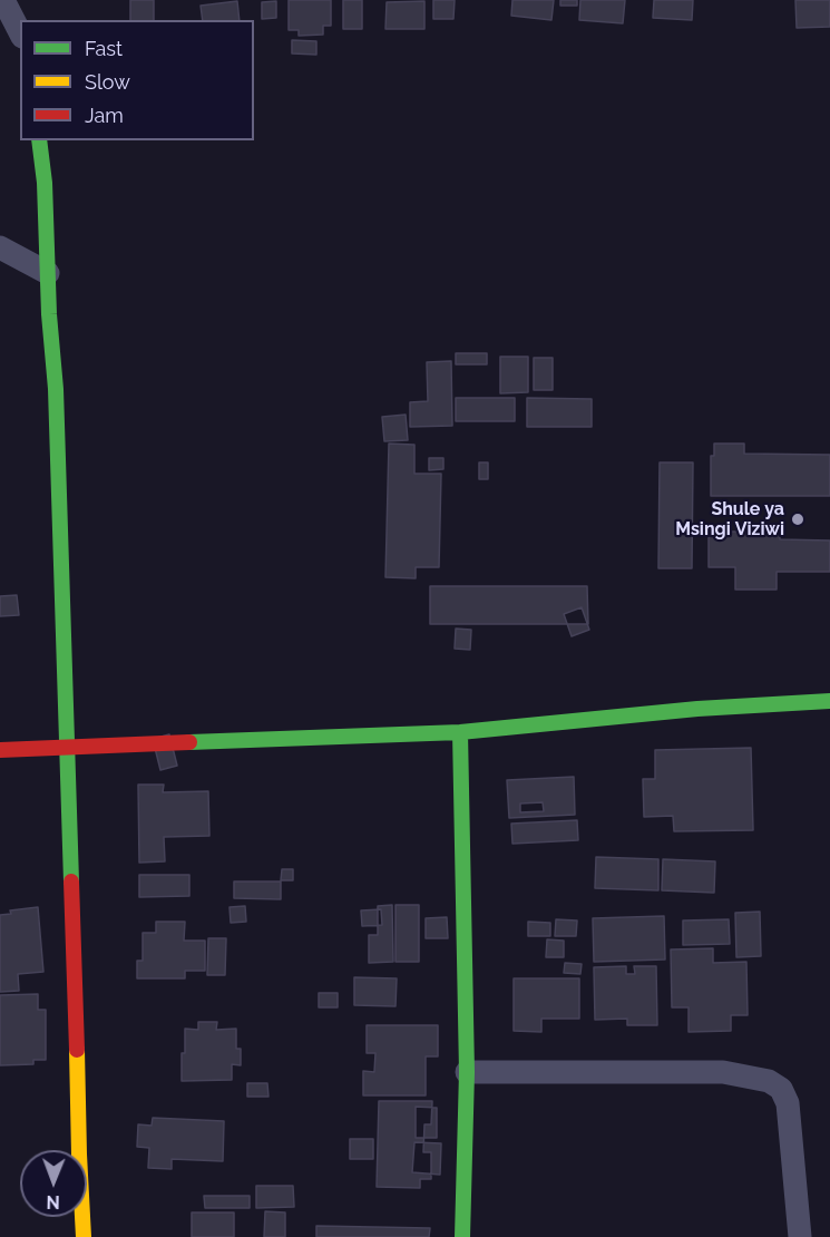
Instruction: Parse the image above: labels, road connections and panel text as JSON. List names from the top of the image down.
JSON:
{
  "places": ["Shule ya Msingi Viziwi"],
  "legend": ["Fast", "Slow", "Jam"],
  "north": "bottom"
}
